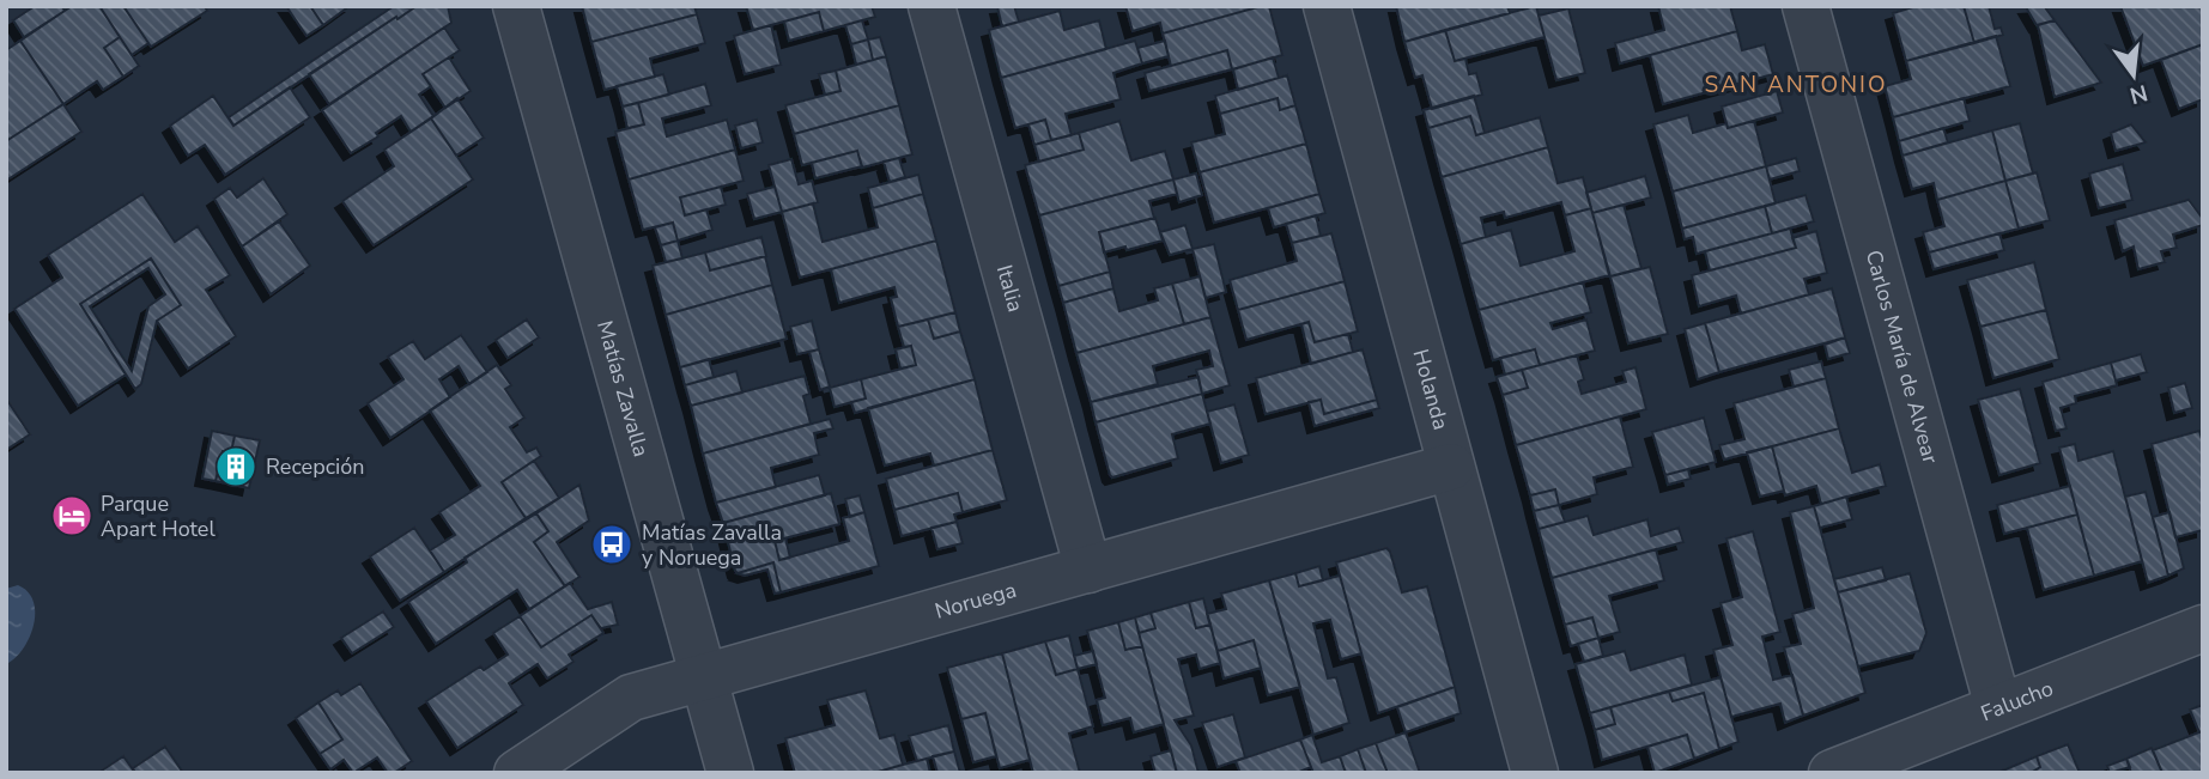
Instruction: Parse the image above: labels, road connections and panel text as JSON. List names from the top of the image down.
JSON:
{
  "streets": {
    "street": [
      "Italia",
      "Carlos María de Alvear",
      "Matías Zavalla",
      "Holanda",
      "Noruega",
      "Falucho"
    ]
  },
  "crossings": [
    ["Italia", "Noruega"],
    ["Carlos María de Alvear", "Falucho"],
    ["Matías Zavalla", "Noruega"],
    ["Holanda", "Noruega"]
  ],
  "districts": ["SAN ANTONIO"],
  "places": {
    "building": ["Recepción"],
    "hotel": ["Parque Apart Hotel"],
    "bus stop": ["Matías Zavalla y Noruega"]
  },
  "north": "bottom"
}
